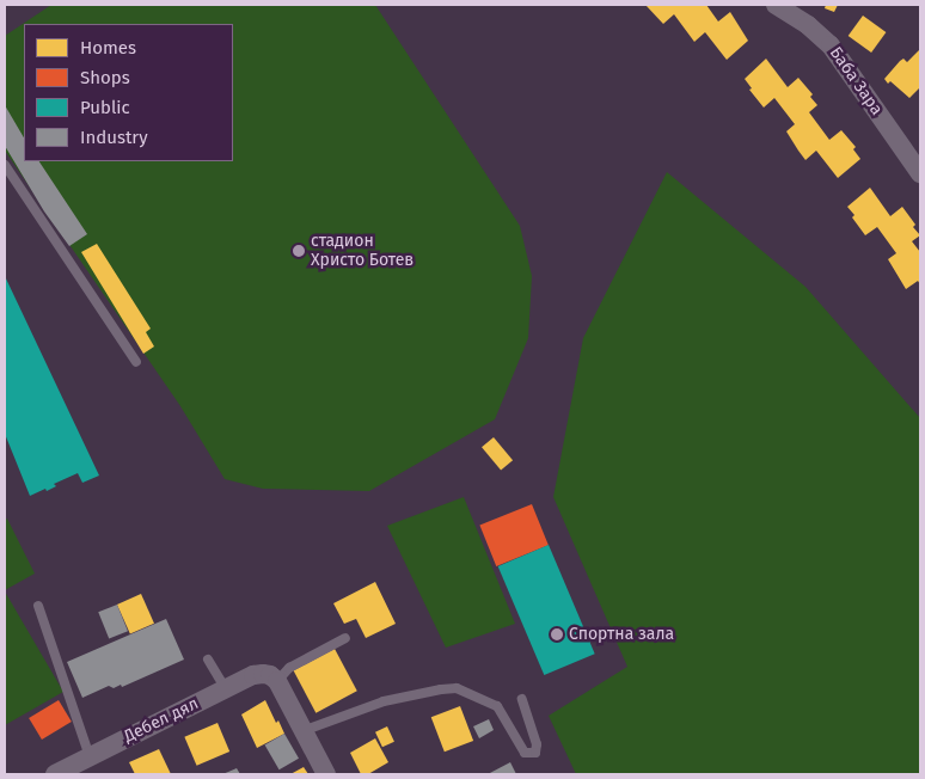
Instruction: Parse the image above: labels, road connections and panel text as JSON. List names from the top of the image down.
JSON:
{
  "streets": {
    "street": ["Баба Зара", "Дебел дял"]
  },
  "places": ["стадион Христо Ботев", "Спортна зала"],
  "legend": [
    "Homes",
    "Shops",
    "Public",
    "Industry"
  ]
}
